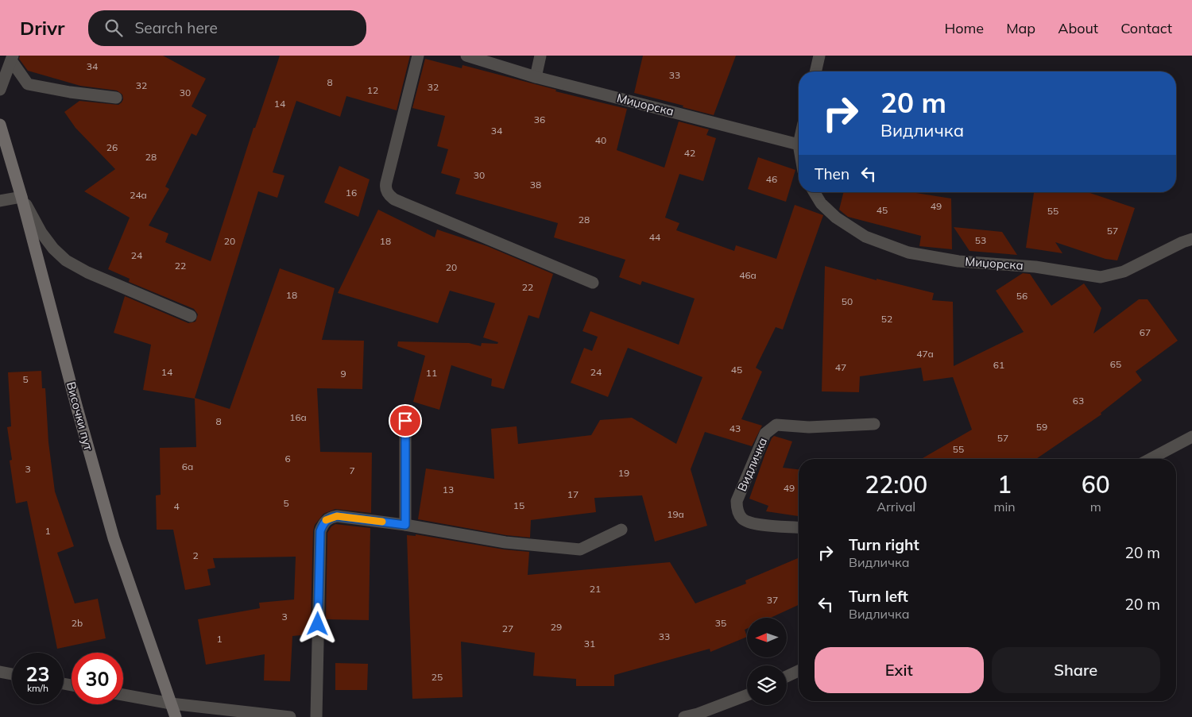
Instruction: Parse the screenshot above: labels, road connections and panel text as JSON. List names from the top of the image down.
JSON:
{
  "streets": {
    "main road": ["Височки пут"],
    "street": ["Миџорска", "Видличка"]
  },
  "house_numbers": [
    "34",
    "33",
    "8",
    "32",
    "32",
    "12",
    "30",
    "14",
    "36",
    "34",
    "40",
    "26",
    "42",
    "28",
    "30",
    "46",
    "38",
    "16",
    "24a",
    "49",
    "45",
    "55",
    "28",
    "57",
    "44",
    "53",
    "20",
    "18",
    "24",
    "22",
    "20",
    "46a",
    "22",
    "18",
    "56",
    "50",
    "52",
    "67",
    "47a",
    "65",
    "61",
    "47",
    "45",
    "14",
    "24",
    "11",
    "9",
    "5",
    "63",
    "16a",
    "8",
    "59",
    "43",
    "57",
    "55",
    "6",
    "6a",
    "3",
    "7",
    "19",
    "49",
    "13",
    "17",
    "5",
    "15",
    "4",
    "19a",
    "1",
    "2",
    "21",
    "37",
    "3",
    "2b",
    "35",
    "29",
    "27",
    "33",
    "1",
    "31",
    "25"
  ],
  "north": "left",
  "page": {
    "header": "Drivr",
    "search": "Search here",
    "nav": [
      "Home",
      "Map",
      "About",
      "Contact"
    ],
    "turn": ["20 m", "Видличка"],
    "then": "Then",
    "eta": [
      "22:00",
      "Arrival",
      "1",
      "min",
      "60",
      "m"
    ],
    "list": [
      {
        "name": "Turn right",
        "note": "Видличка",
        "value": "20 m"
      },
      {
        "name": "Turn left",
        "note": "Видличка",
        "value": "20 m"
      }
    ],
    "buttons": ["Exit", "Share"],
    "speed": "23 km/h",
    "limit": "30"
  }
}
